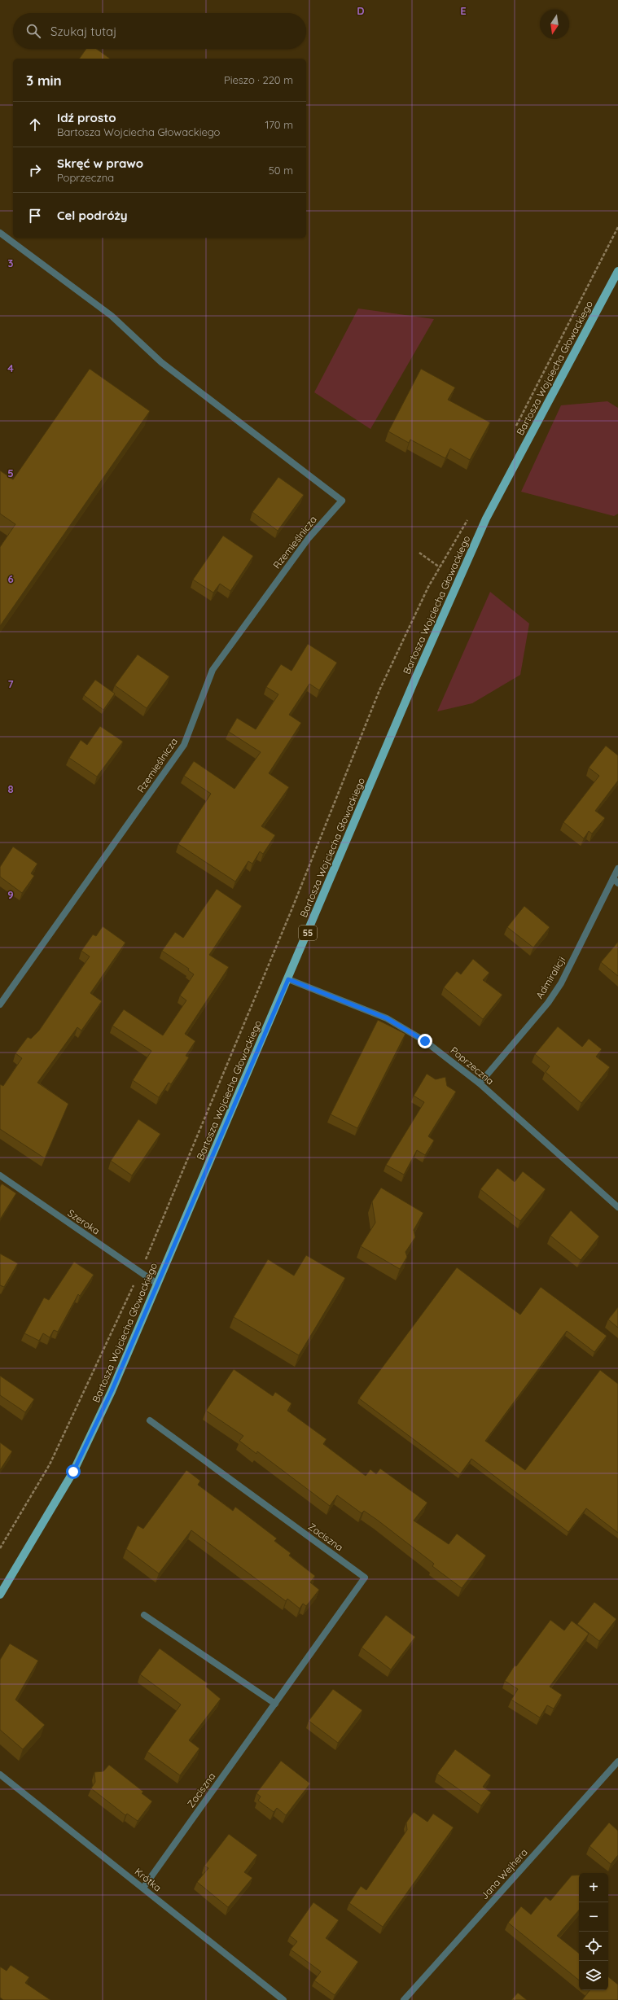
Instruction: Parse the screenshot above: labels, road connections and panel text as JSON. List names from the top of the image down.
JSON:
{
  "streets": {
    "main road": ["Bartosza Wojciecha Głowackiego", "55"],
    "street": [
      "Rzemieślnicza",
      "Admiralicji",
      "Poprzeczna",
      "Szeroka",
      "Zaciszna",
      "Jana Wejhera",
      "Krótka"
    ]
  },
  "crossings": [
    ["Bartosza Wojciecha Głowackiego", "Poprzeczna"],
    ["Bartosza Wojciecha Głowackiego", "Szeroka"],
    ["Admiralicji", "Poprzeczna"],
    ["Zaciszna", "Krótka"]
  ],
  "north": "bottom",
  "page": {
    "search": "Szukaj tutaj",
    "heading": ["3 min", "Pieszo · 220 m"],
    "list": [
      ["Idź prosto", "Bartosza Wojciecha Głowackiego", "170 m"],
      ["Skręć w prawo", "Poprzeczna", "50 m"],
      "Cel podróży"
    ],
    "map_buttons": ["+", "−"]
  },
  "grid": {
    "columns": ["D", "E"],
    "rows": [
      "3",
      "4",
      "5",
      "6",
      "7",
      "8",
      "9"
    ]
  }
}
